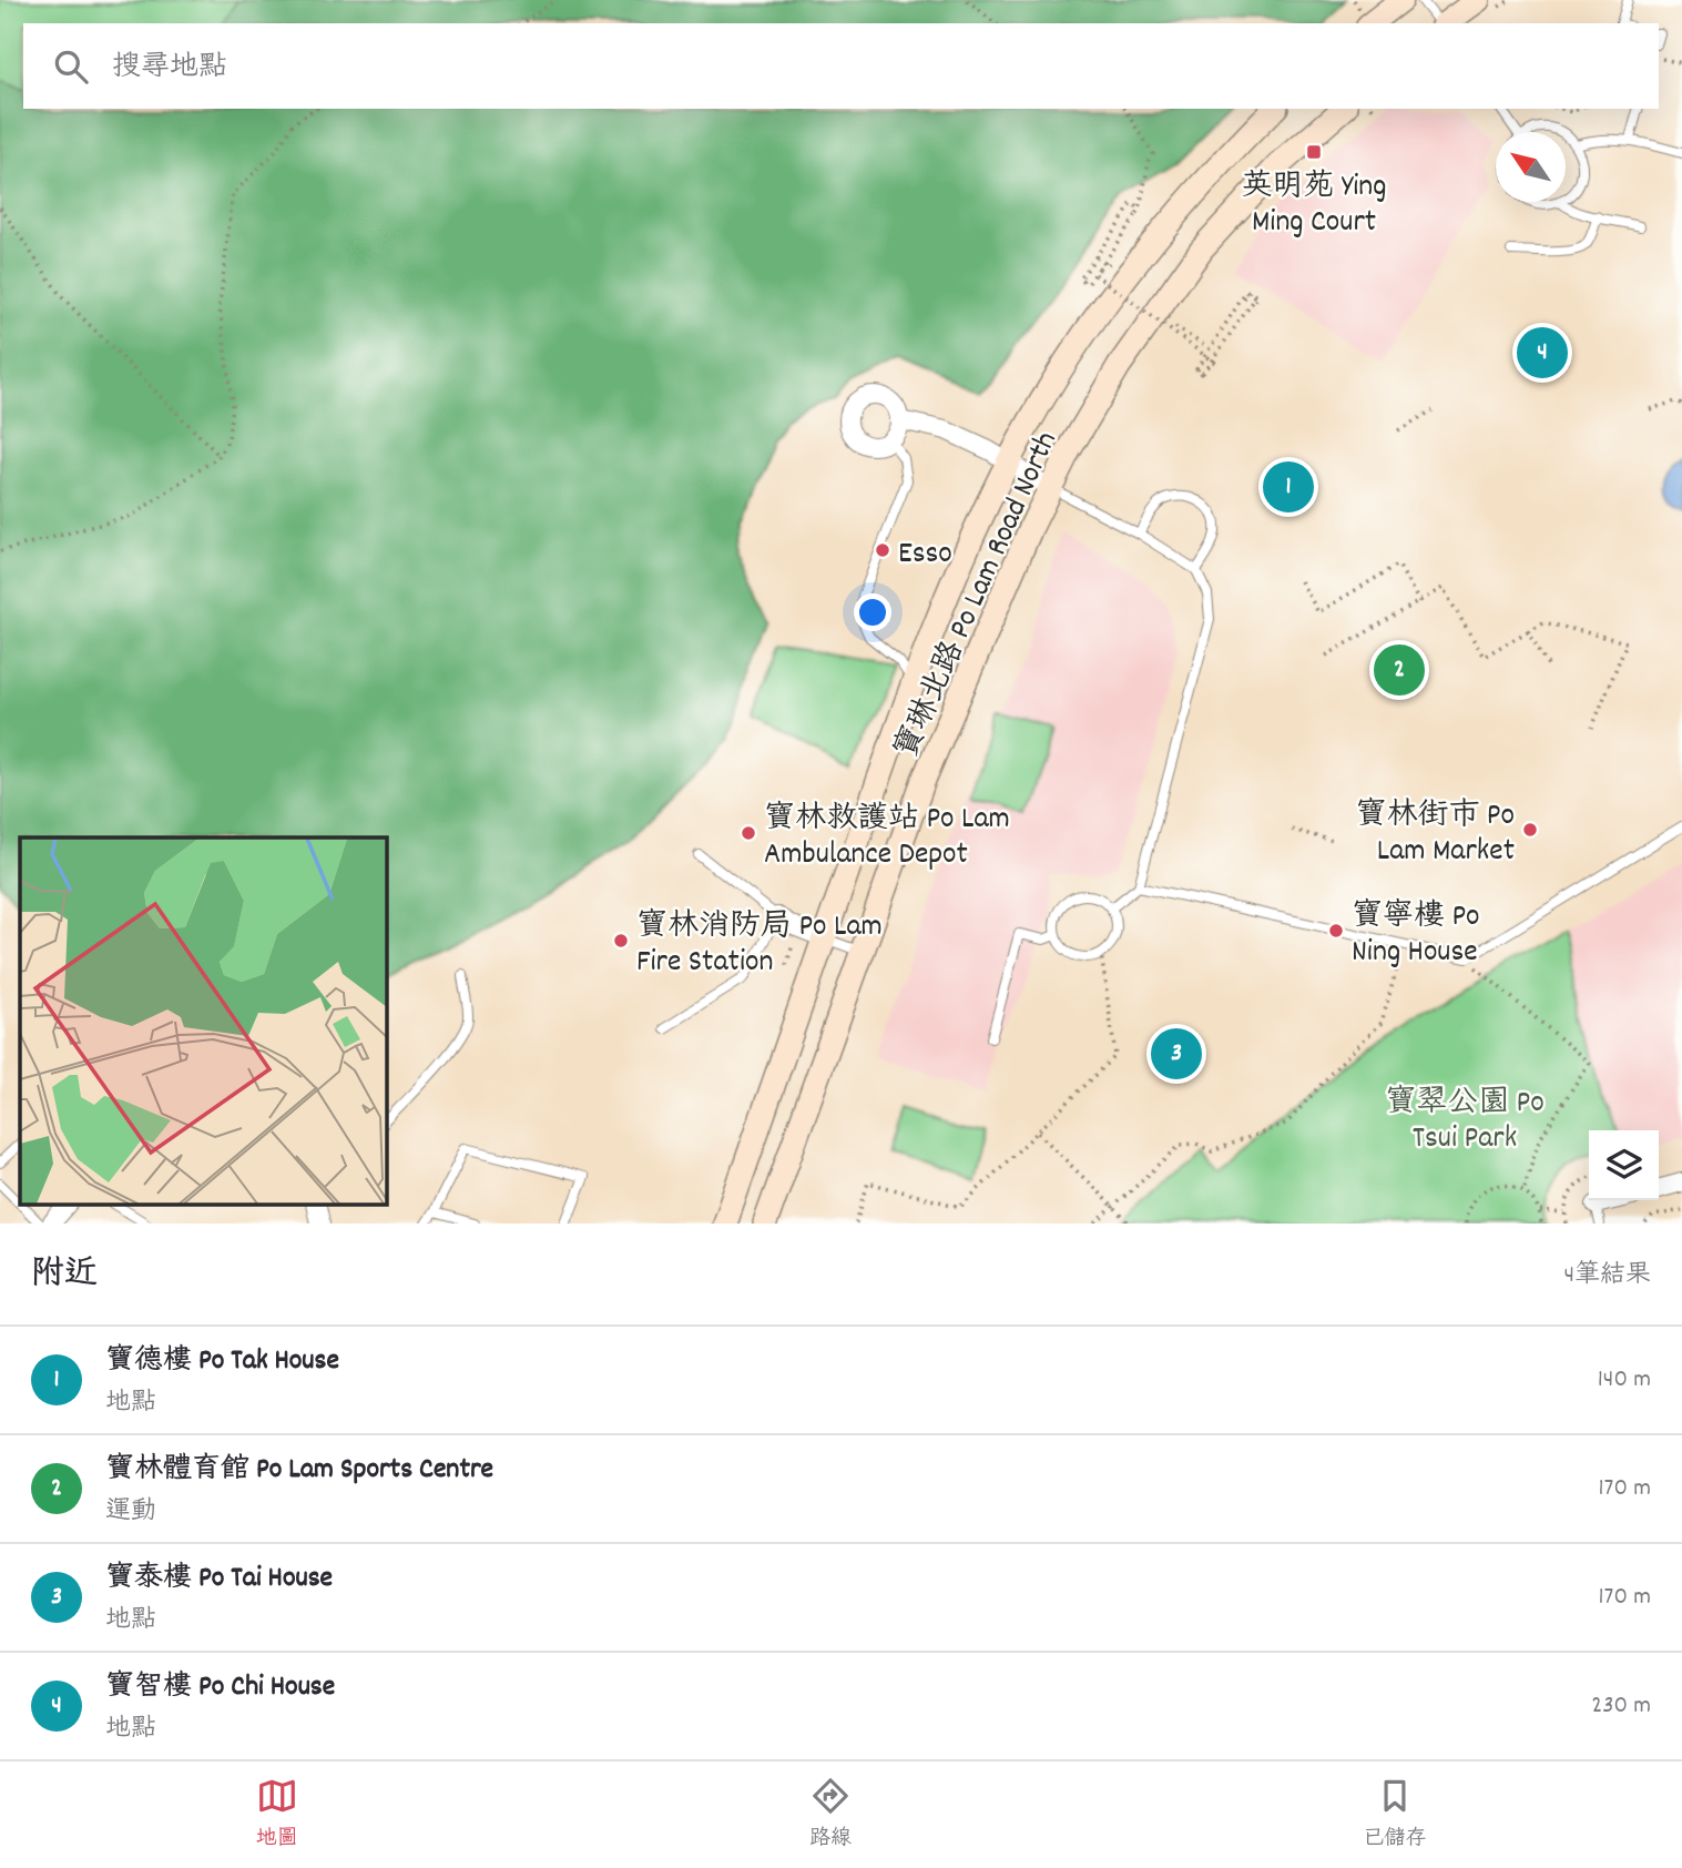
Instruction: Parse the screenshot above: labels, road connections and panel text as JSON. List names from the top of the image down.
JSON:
{
  "streets": {
    "main road": ["寶琳北路 Po Lam Road North"]
  },
  "parks": ["寶翠公園 Po Tsui Park"],
  "places": {
    "transit": ["英明苑 Ying Ming Court"],
    "other": [
      "Esso",
      "寶林街市 Po Lam Market",
      "寶林救護站 Po Lam Ambulance Depot",
      "寶寧樓 Po Ning House",
      "寶林消防局 Po Lam Fire Station"
    ]
  },
  "north": "top left",
  "page": {
    "search": "搜尋地點",
    "pins": [
      "4",
      "1",
      "2",
      "3"
    ],
    "heading": ["附近", "4筆結果"],
    "list": [
      {
        "mark": "1",
        "name": "寶德樓 Po Tak House",
        "note": "地點",
        "value": "140 m"
      },
      {
        "mark": "2",
        "name": "寶林體育館 Po Lam Sports Centre",
        "note": "運動",
        "value": "170 m"
      },
      {
        "mark": "3",
        "name": "寶泰樓 Po Tai House",
        "note": "地點",
        "value": "170 m"
      },
      {
        "mark": "4",
        "name": "寶智樓 Po Chi House",
        "note": "地點",
        "value": "230 m"
      }
    ],
    "nav": ["地圖", "路線", "已儲存"]
  }
}
